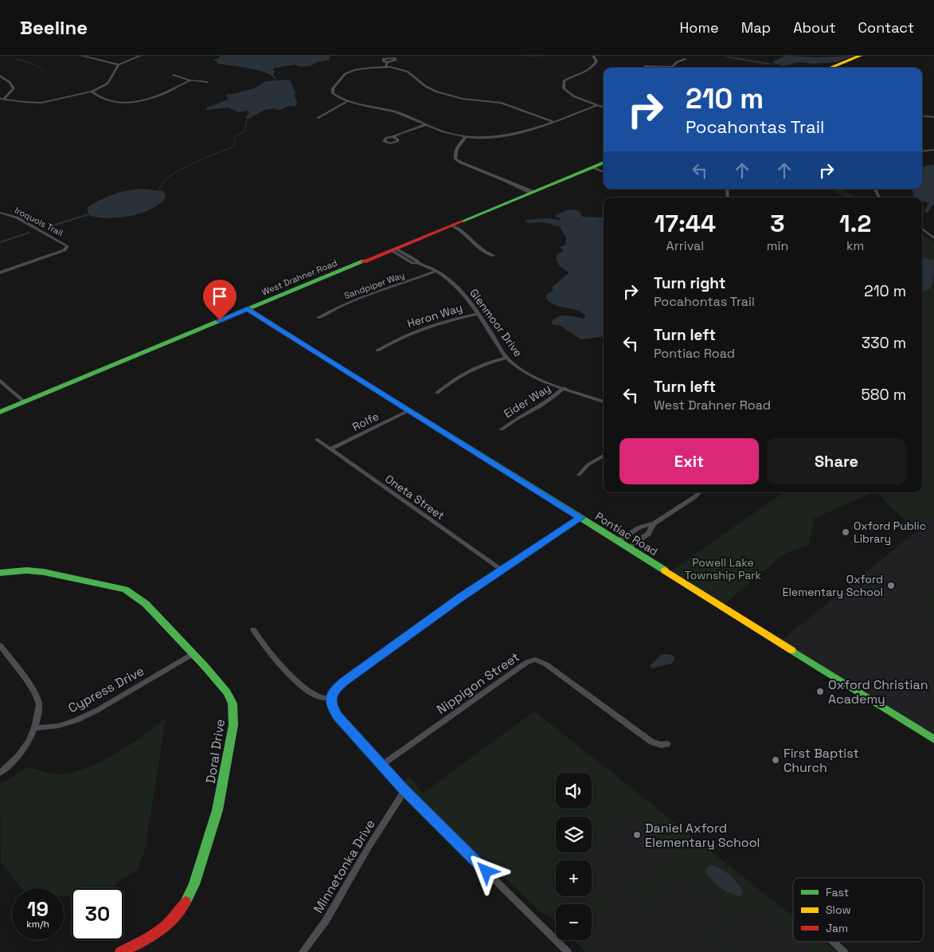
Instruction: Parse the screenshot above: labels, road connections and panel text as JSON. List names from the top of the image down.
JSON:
{
  "streets": {
    "street": [
      "Iroquois Trail",
      "West Drahner Road",
      "Sandpiper Way",
      "Heron Way",
      "Glenmoor Drive",
      "Eider Way",
      "Rolfe",
      "Oneta Street",
      "Pontiac Road",
      "Nippigon Street",
      "Cypress Drive",
      "Doral Drive",
      "Minnetonka Drive"
    ]
  },
  "crossings": [
    ["West Drahner Road", "Glenmoor Drive"],
    ["West Drahner Road", "Pontiac Road"],
    ["Sandpiper Way", "Glenmoor Drive"],
    ["Heron Way", "Glenmoor Drive"],
    ["Glenmoor Drive", "Eider Way"],
    ["Rolfe", "Oneta Street"],
    ["Rolfe", "Pontiac Road"],
    ["Cypress Drive", "Doral Drive"]
  ],
  "parks": ["Powell Lake Township Park"],
  "places": [
    "Oxford Public Library",
    "Oxford Elementary School",
    "Oxford Christian Academy",
    "First Baptist Church",
    "Daniel Axford Elementary School"
  ],
  "legend": ["Fast", "Slow", "Jam"],
  "page": {
    "header": "Beeline",
    "nav": [
      "Home",
      "Map",
      "About",
      "Contact"
    ],
    "turn": ["210 m", "Pocahontas Trail"],
    "eta": [
      "17:44",
      "Arrival",
      "3",
      "min",
      "1.2",
      "km"
    ],
    "list": [
      {
        "name": "Turn right",
        "note": "Pocahontas Trail",
        "value": "210 m"
      },
      {
        "name": "Turn left",
        "note": "Pontiac Road",
        "value": "330 m"
      },
      {
        "name": "Turn left",
        "note": "West Drahner Road",
        "value": "580 m"
      }
    ],
    "buttons": ["Exit", "Share"],
    "map_buttons": ["+", "−"],
    "speed": "19 km/h",
    "limit": "30"
  }
}
